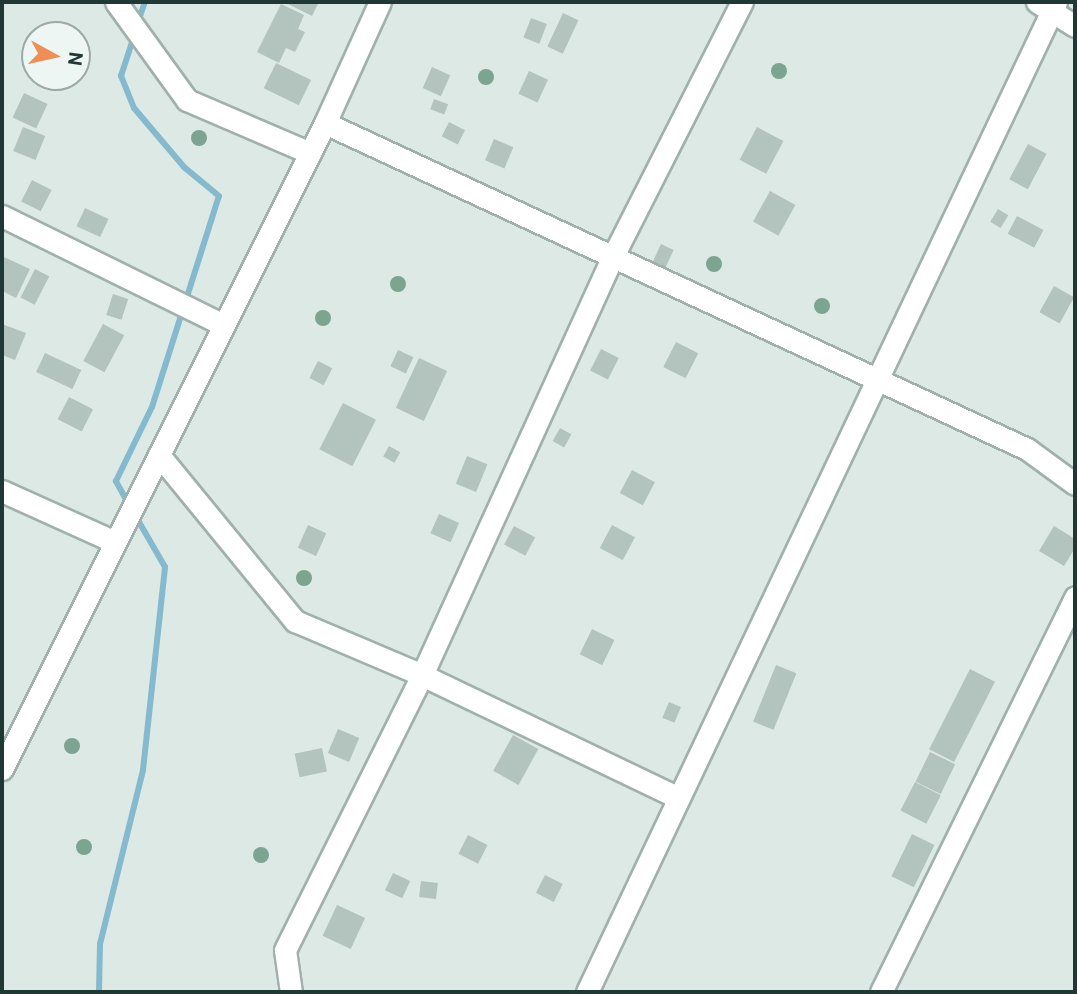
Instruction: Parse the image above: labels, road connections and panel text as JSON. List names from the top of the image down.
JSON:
{
  "north": "right"
}
